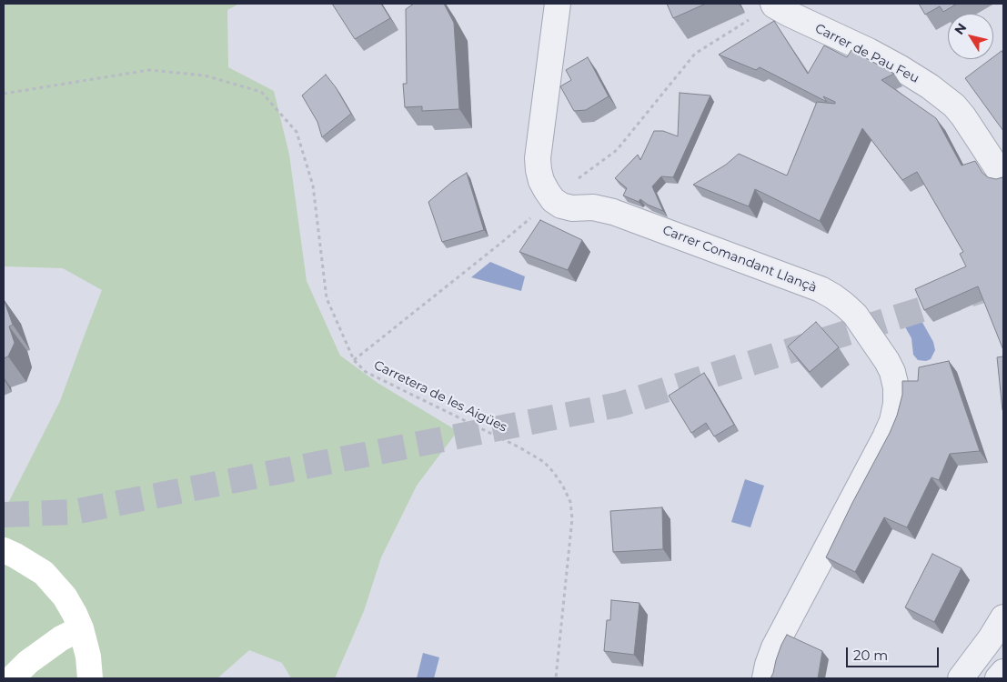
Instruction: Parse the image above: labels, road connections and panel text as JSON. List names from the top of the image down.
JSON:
{
  "streets": {
    "street": ["Carrer de Pau Feu", "Carrer Comandant Llançà"],
    "path": ["Carretera de les Aigües"]
  },
  "scale_bar": "20 m",
  "north": "top left"
}
